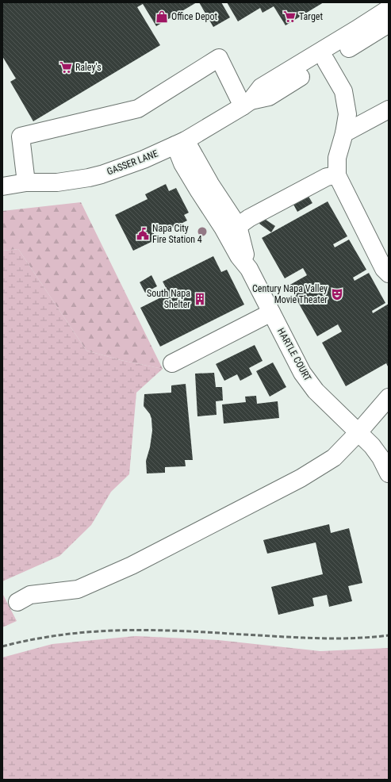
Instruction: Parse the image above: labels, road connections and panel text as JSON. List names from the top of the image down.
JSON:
{
  "streets": {
    "street": ["GASSER LANE", "HARTLE COURT"]
  },
  "crossings": [
    ["GASSER LANE", "HARTLE COURT"]
  ],
  "places": {
    "shop": ["Office Depot"],
    "supermarket": ["Target", "Raley's"],
    "public building": ["Napa City Fire Station 4"],
    "theatre": ["Century Napa Valley Movie Theater"],
    "building": ["South Napa Shelter"]
  }
}
